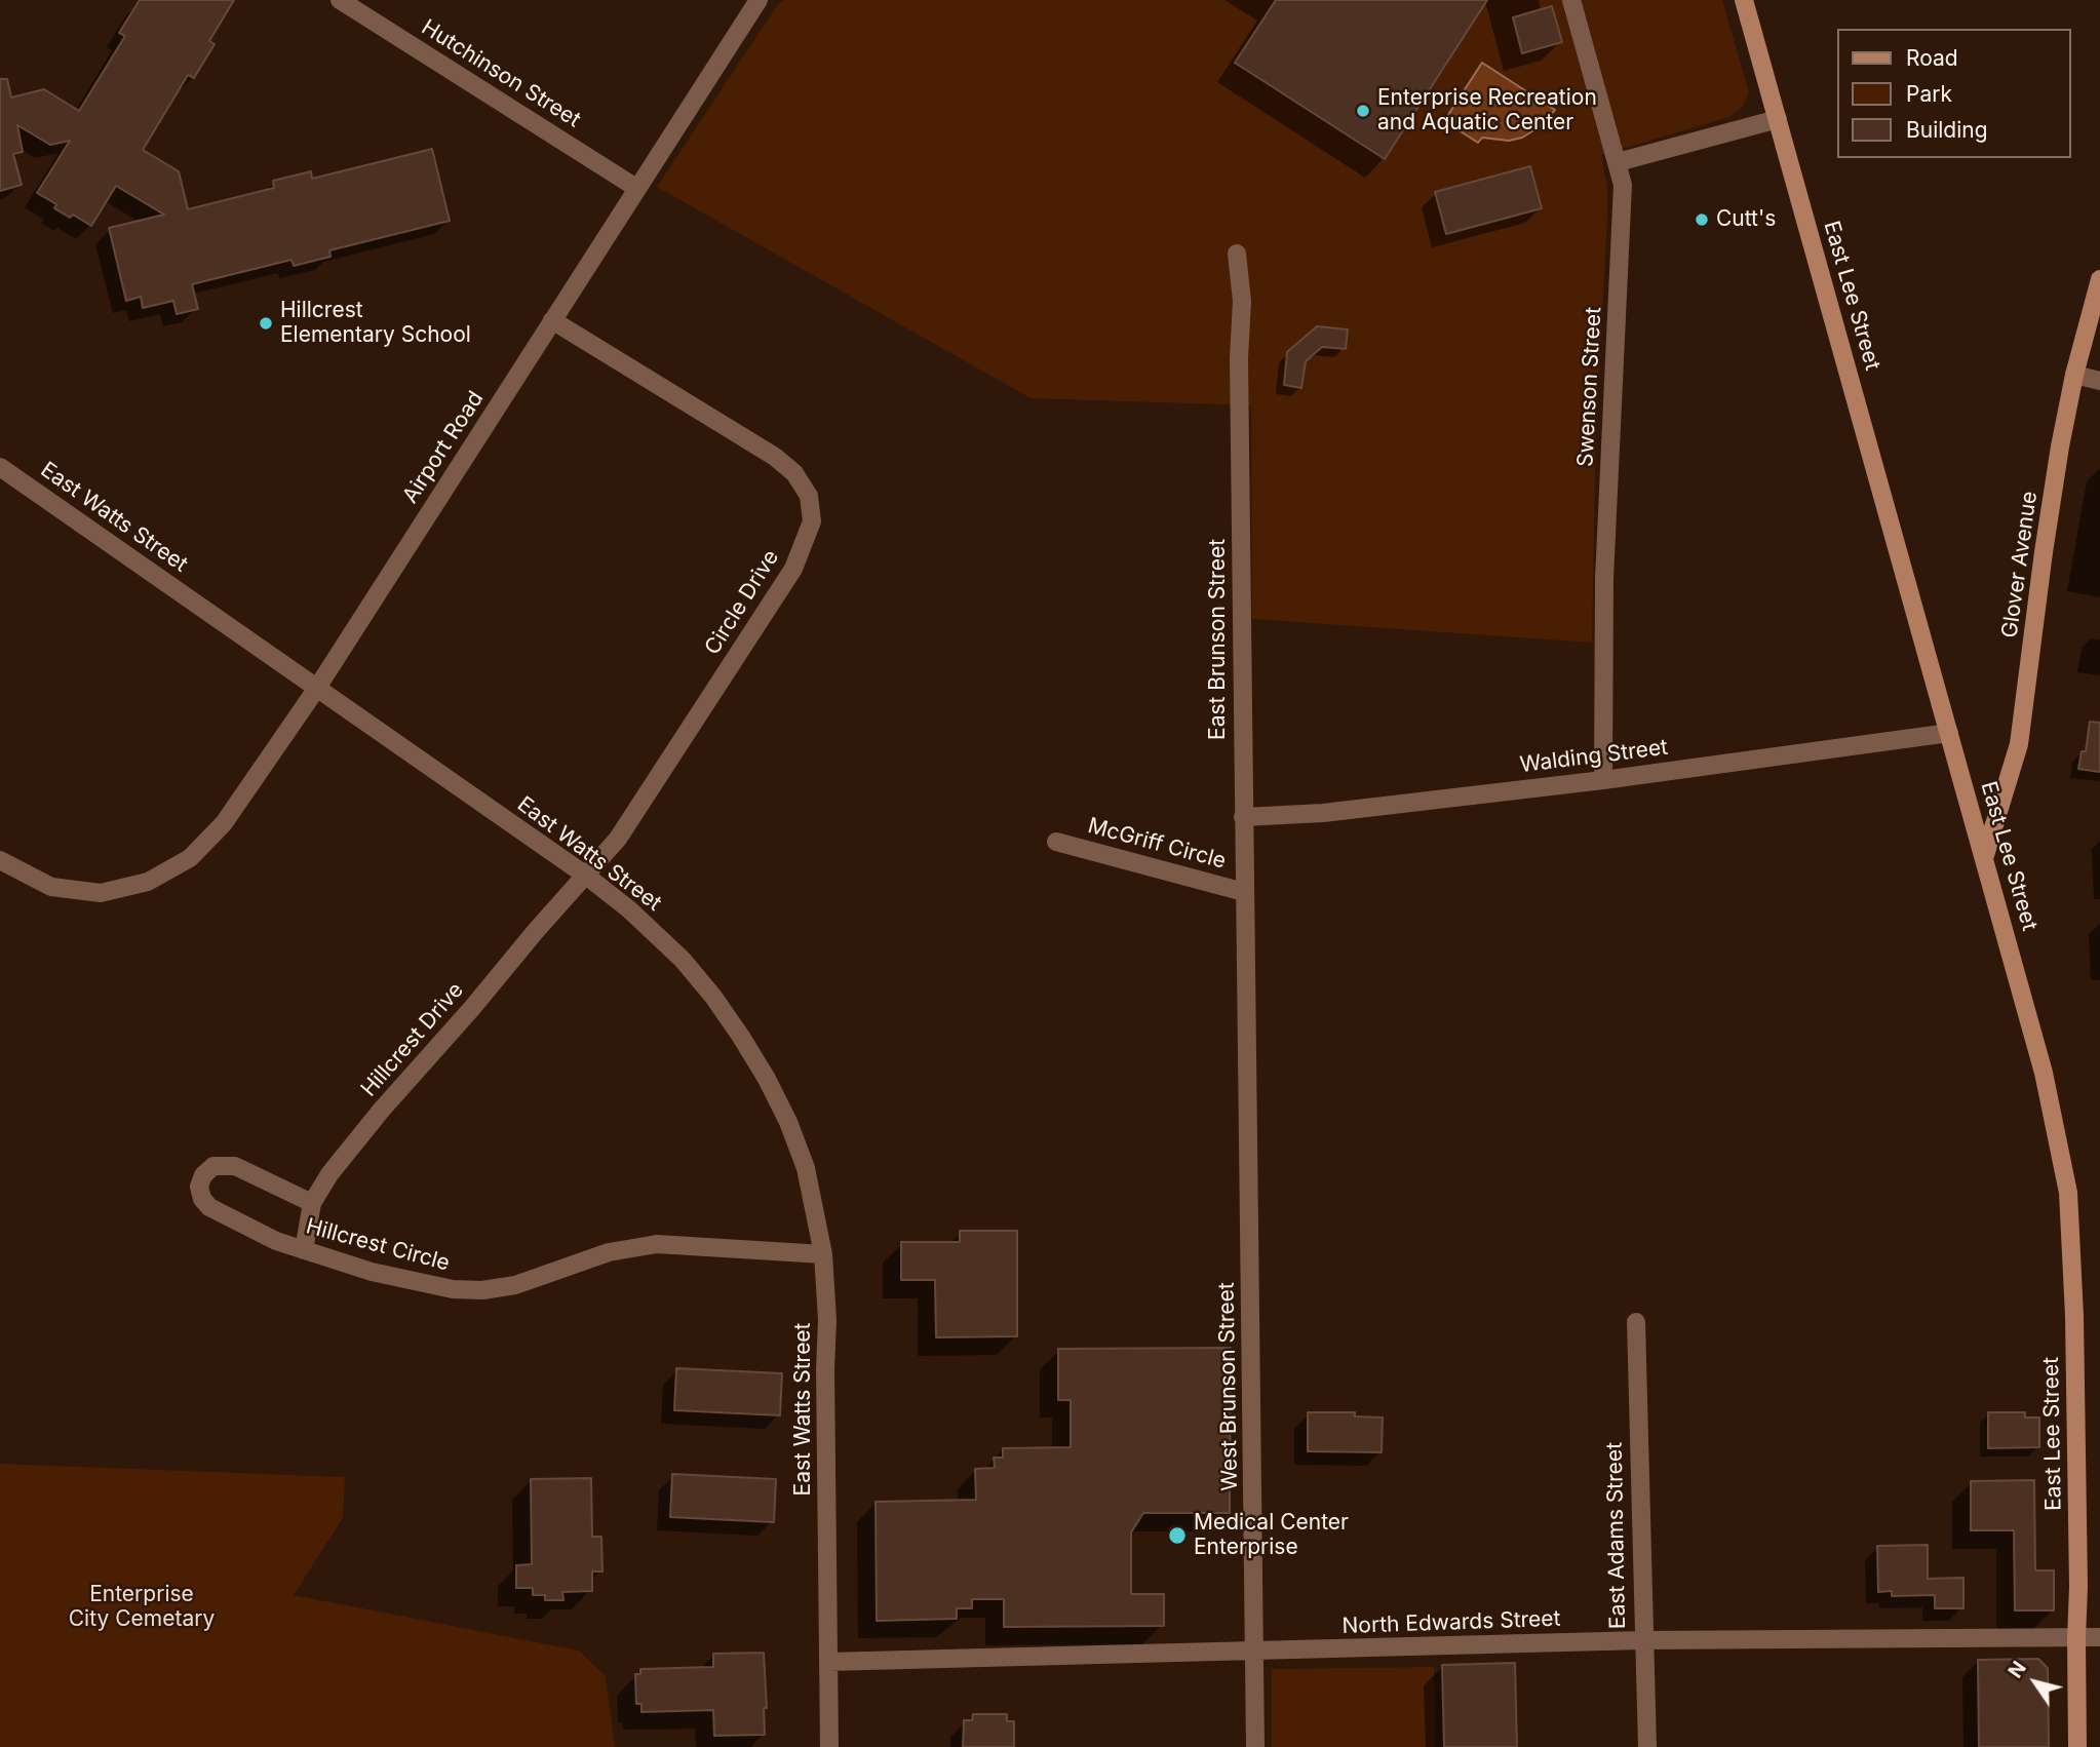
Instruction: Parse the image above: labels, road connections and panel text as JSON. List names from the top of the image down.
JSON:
{
  "streets": {
    "main road": ["East Lee Street", "Glover Avenue"],
    "street": [
      "Hutchinson Street",
      "Swenson Street",
      "Airport Road",
      "East Watts Street",
      "Circle Drive",
      "East Brunson Street",
      "Walding Street",
      "McGriff Circle",
      "Hillcrest Drive",
      "Hillcrest Circle",
      "West Brunson Street",
      "East Adams Street",
      "North Edwards Street"
    ]
  },
  "crossings": [
    ["Hutchinson Street", "Airport Road"],
    ["East Lee Street", "Glover Avenue"],
    ["East Lee Street", "Walding Street"],
    ["East Lee Street", "North Edwards Street"],
    ["Swenson Street", "Walding Street"],
    ["Airport Road", "East Watts Street"],
    ["Airport Road", "Circle Drive"],
    ["East Watts Street", "Circle Drive"],
    ["East Watts Street", "Hillcrest Drive"],
    ["East Watts Street", "Hillcrest Circle"],
    ["East Watts Street", "North Edwards Street"],
    ["Circle Drive", "Hillcrest Drive"],
    ["East Brunson Street", "Walding Street"],
    ["East Brunson Street", "McGriff Circle"],
    ["East Brunson Street", "West Brunson Street"],
    ["Hillcrest Drive", "Hillcrest Circle"],
    ["West Brunson Street", "North Edwards Street"],
    ["East Adams Street", "North Edwards Street"]
  ],
  "parks": ["Enterprise City Cemetary"],
  "places": [
    "Enterprise Recreation and Aquatic Center",
    "Cutt's",
    "Hillcrest Elementary School",
    "Medical Center Enterprise"
  ],
  "legend": ["Road", "Park", "Building"],
  "north": "top left"
}
